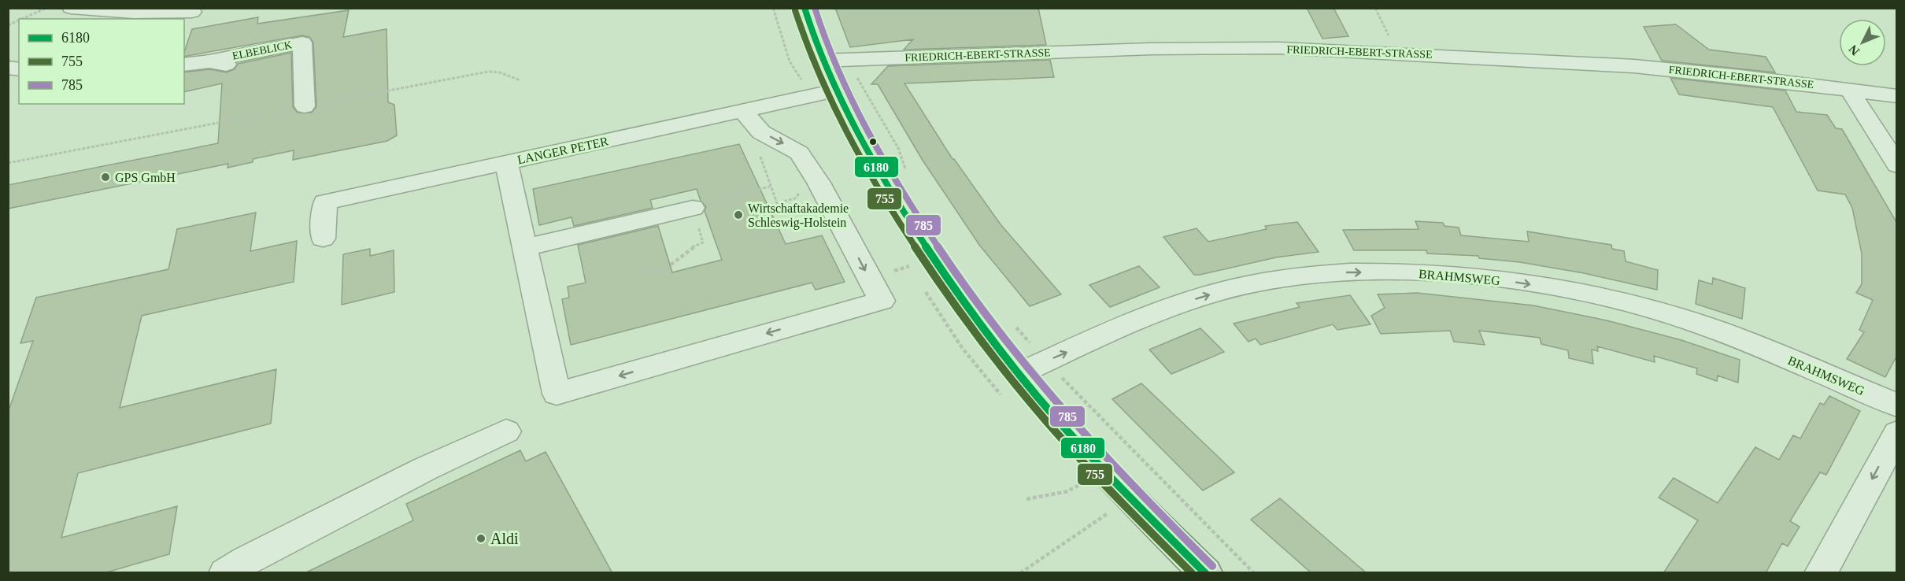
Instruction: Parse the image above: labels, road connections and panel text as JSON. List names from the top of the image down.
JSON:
{
  "streets": {
    "street": [
      "ELBEBLICK",
      "FRIEDRICH-EBERT-STRASSE",
      "LANGER PETER",
      "BRAHMSWEG"
    ]
  },
  "one_way": ["BRAHMSWEG"],
  "places": ["GPS GmbH", "Wirtschaftakademie Schleswig-Holstein", "Aldi"],
  "lines": ["transit line 6180", "transit line 785", "transit line 755"],
  "legend": ["6180", "755", "785"],
  "north": "bottom left"
}
